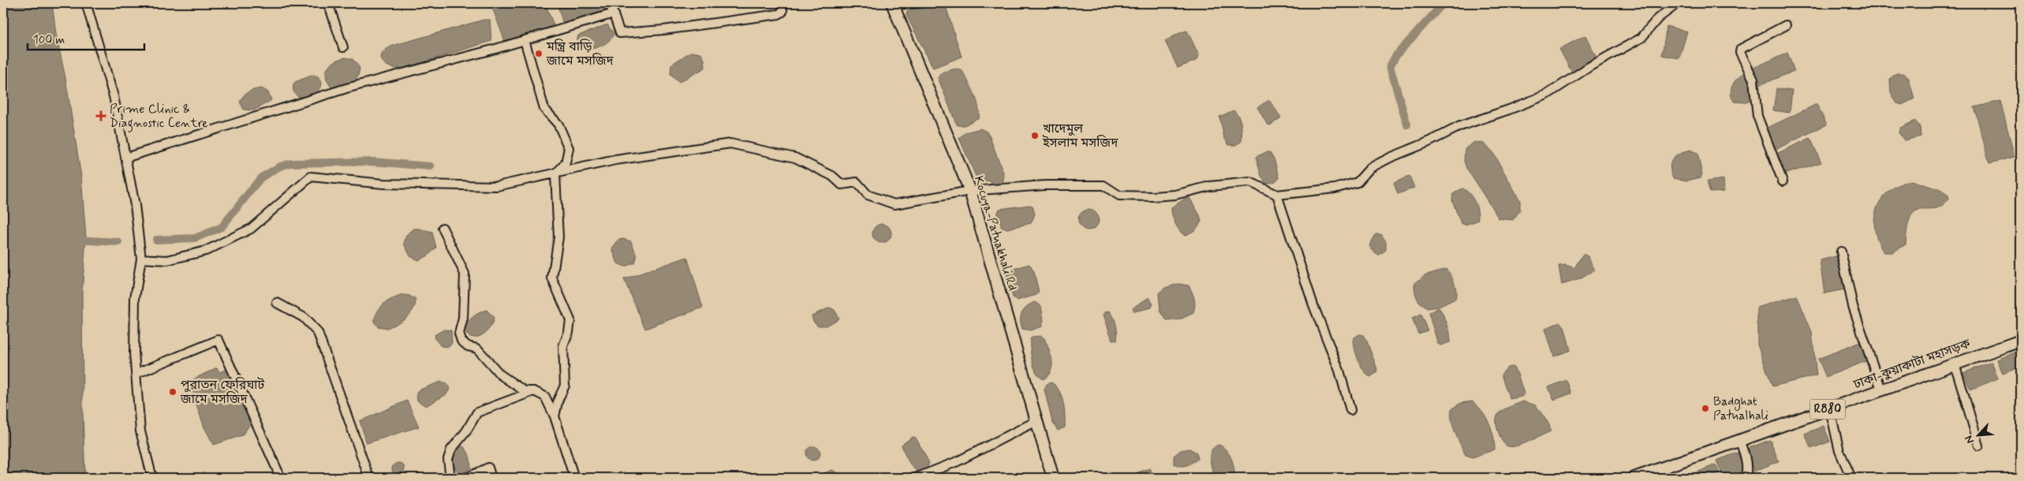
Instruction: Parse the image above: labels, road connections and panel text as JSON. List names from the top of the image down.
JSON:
{
  "streets": {
    "main road": ["Kocuya-Patuakhali Rd", "ঢাকা-কুয়াকাটা মহাসড়ক", "R880"]
  },
  "places": {
    "other": [
      "মন্ত্রি বাড়ি জামে মসজিদ",
      "খাদেমুল ইসলাম মসজিদ",
      "পুরাতন ফেরিঘাট জামে মসজিদ",
      "Badghat Patualhali"
    ],
    "health": ["Prime Clinic & Diagnostic Centre"]
  },
  "scale_bar": "100 m",
  "north": "bottom left"
}
